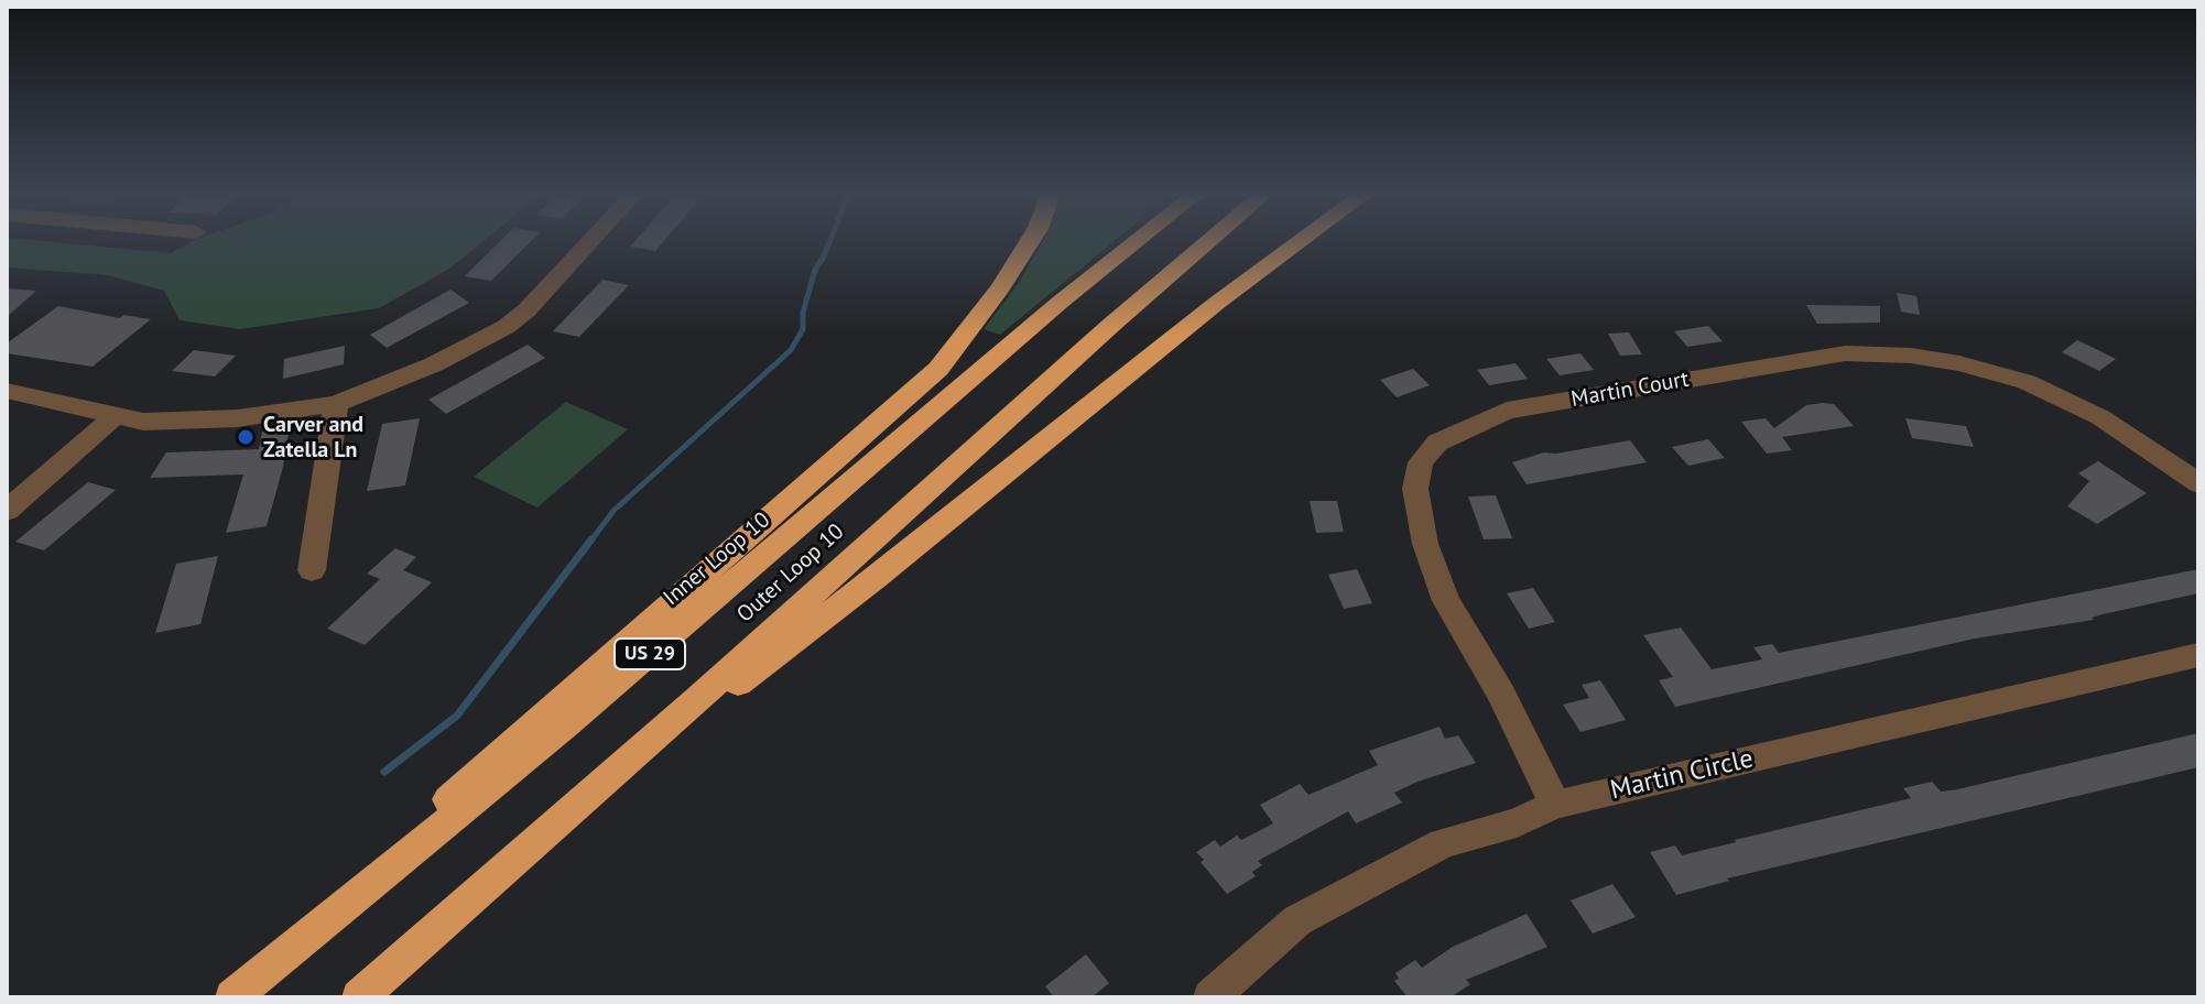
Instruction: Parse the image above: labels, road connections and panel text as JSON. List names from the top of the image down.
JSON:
{
  "streets": {
    "highway": ["Inner Loop 10", "Outer Loop 10", "US 29"],
    "street": ["Martin Court", "Martin Circle"]
  },
  "crossings": [
    ["Martin Court", "Martin Circle"]
  ],
  "places": ["Carver and Zatella Ln"]
}
